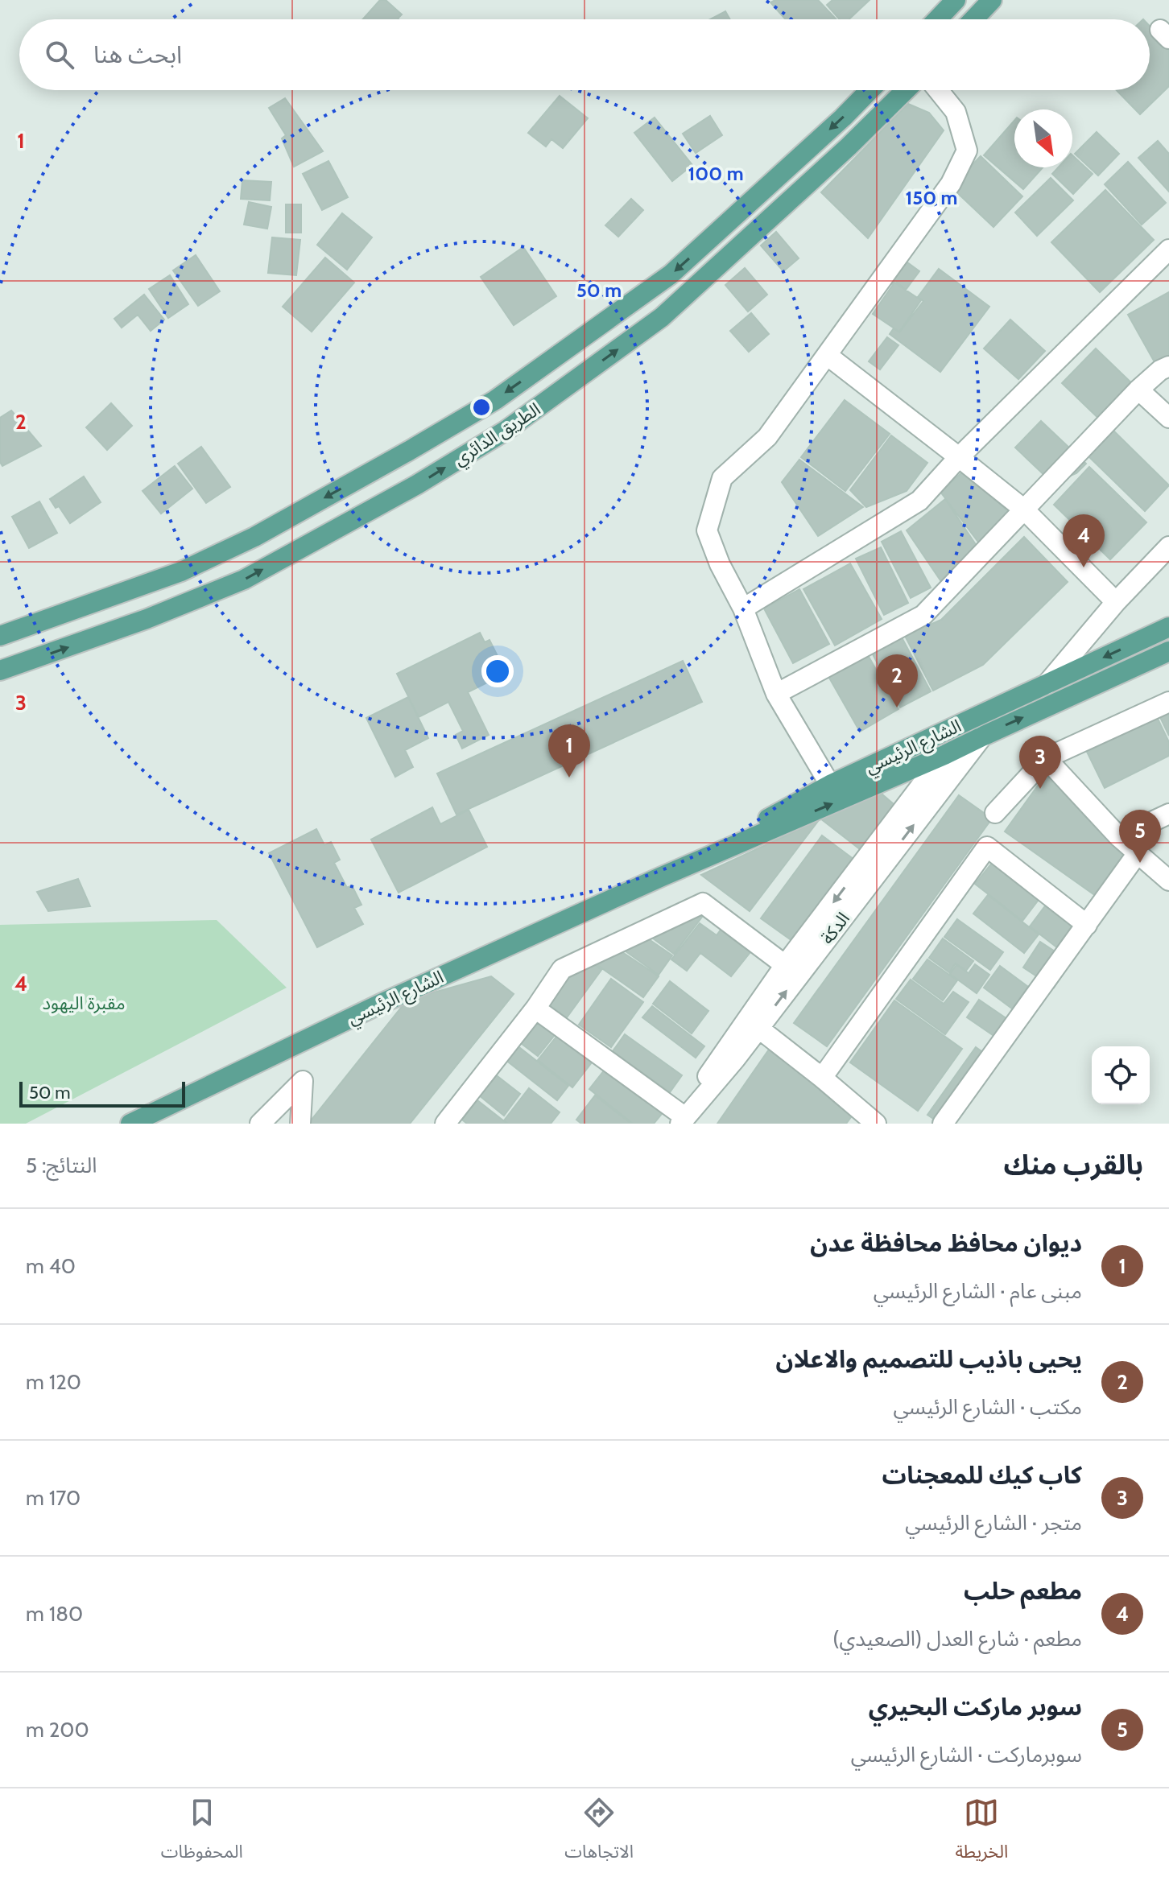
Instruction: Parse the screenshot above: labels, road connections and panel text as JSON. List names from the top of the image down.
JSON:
{
  "streets": {
    "main road": ["الطريق الدائري", "الشارع الرئيسي"],
    "street": ["الدكة"]
  },
  "crossings": [
    ["الشارع الرئيسي", "الدكة"]
  ],
  "parks": ["مقبرة اليهود"],
  "scale_bar": "50 m",
  "north": "bottom right",
  "page": {
    "search": "ابحث هنا",
    "pins": [
      "4",
      "2",
      "1",
      "3",
      "5"
    ],
    "scale": "50 m",
    "heading": ["بالقرب منك", "النتائج: 5"],
    "list": [
      {
        "mark": "1",
        "name": "ديوان محافظ محافظة عدن",
        "note": "مبنى عام · الشارع الرئيسي",
        "value": "40 m"
      },
      {
        "mark": "2",
        "name": "يحيى باذيب للتصميم والاعلان",
        "note": "مكتب · الشارع الرئيسي",
        "value": "120 m"
      },
      {
        "mark": "3",
        "name": "كاب كيك للمعجنات",
        "note": "متجر · الشارع الرئيسي",
        "value": "170 m"
      },
      {
        "mark": "4",
        "name": "مطعم حلب",
        "note": "مطعم · شارع العدل (الصعيدي)",
        "value": "180 m"
      },
      {
        "mark": "5",
        "name": "سوبر ماركت البحيري",
        "note": "سوبرماركت · الشارع الرئيسي",
        "value": "200 m"
      }
    ],
    "nav": ["الخريطة", "الاتجاهات", "المحفوظات"]
  },
  "grid": {
    "rows": [
      "1",
      "2",
      "3",
      "4"
    ]
  },
  "rings": ["100 m", "150 m", "50 m"]
}
